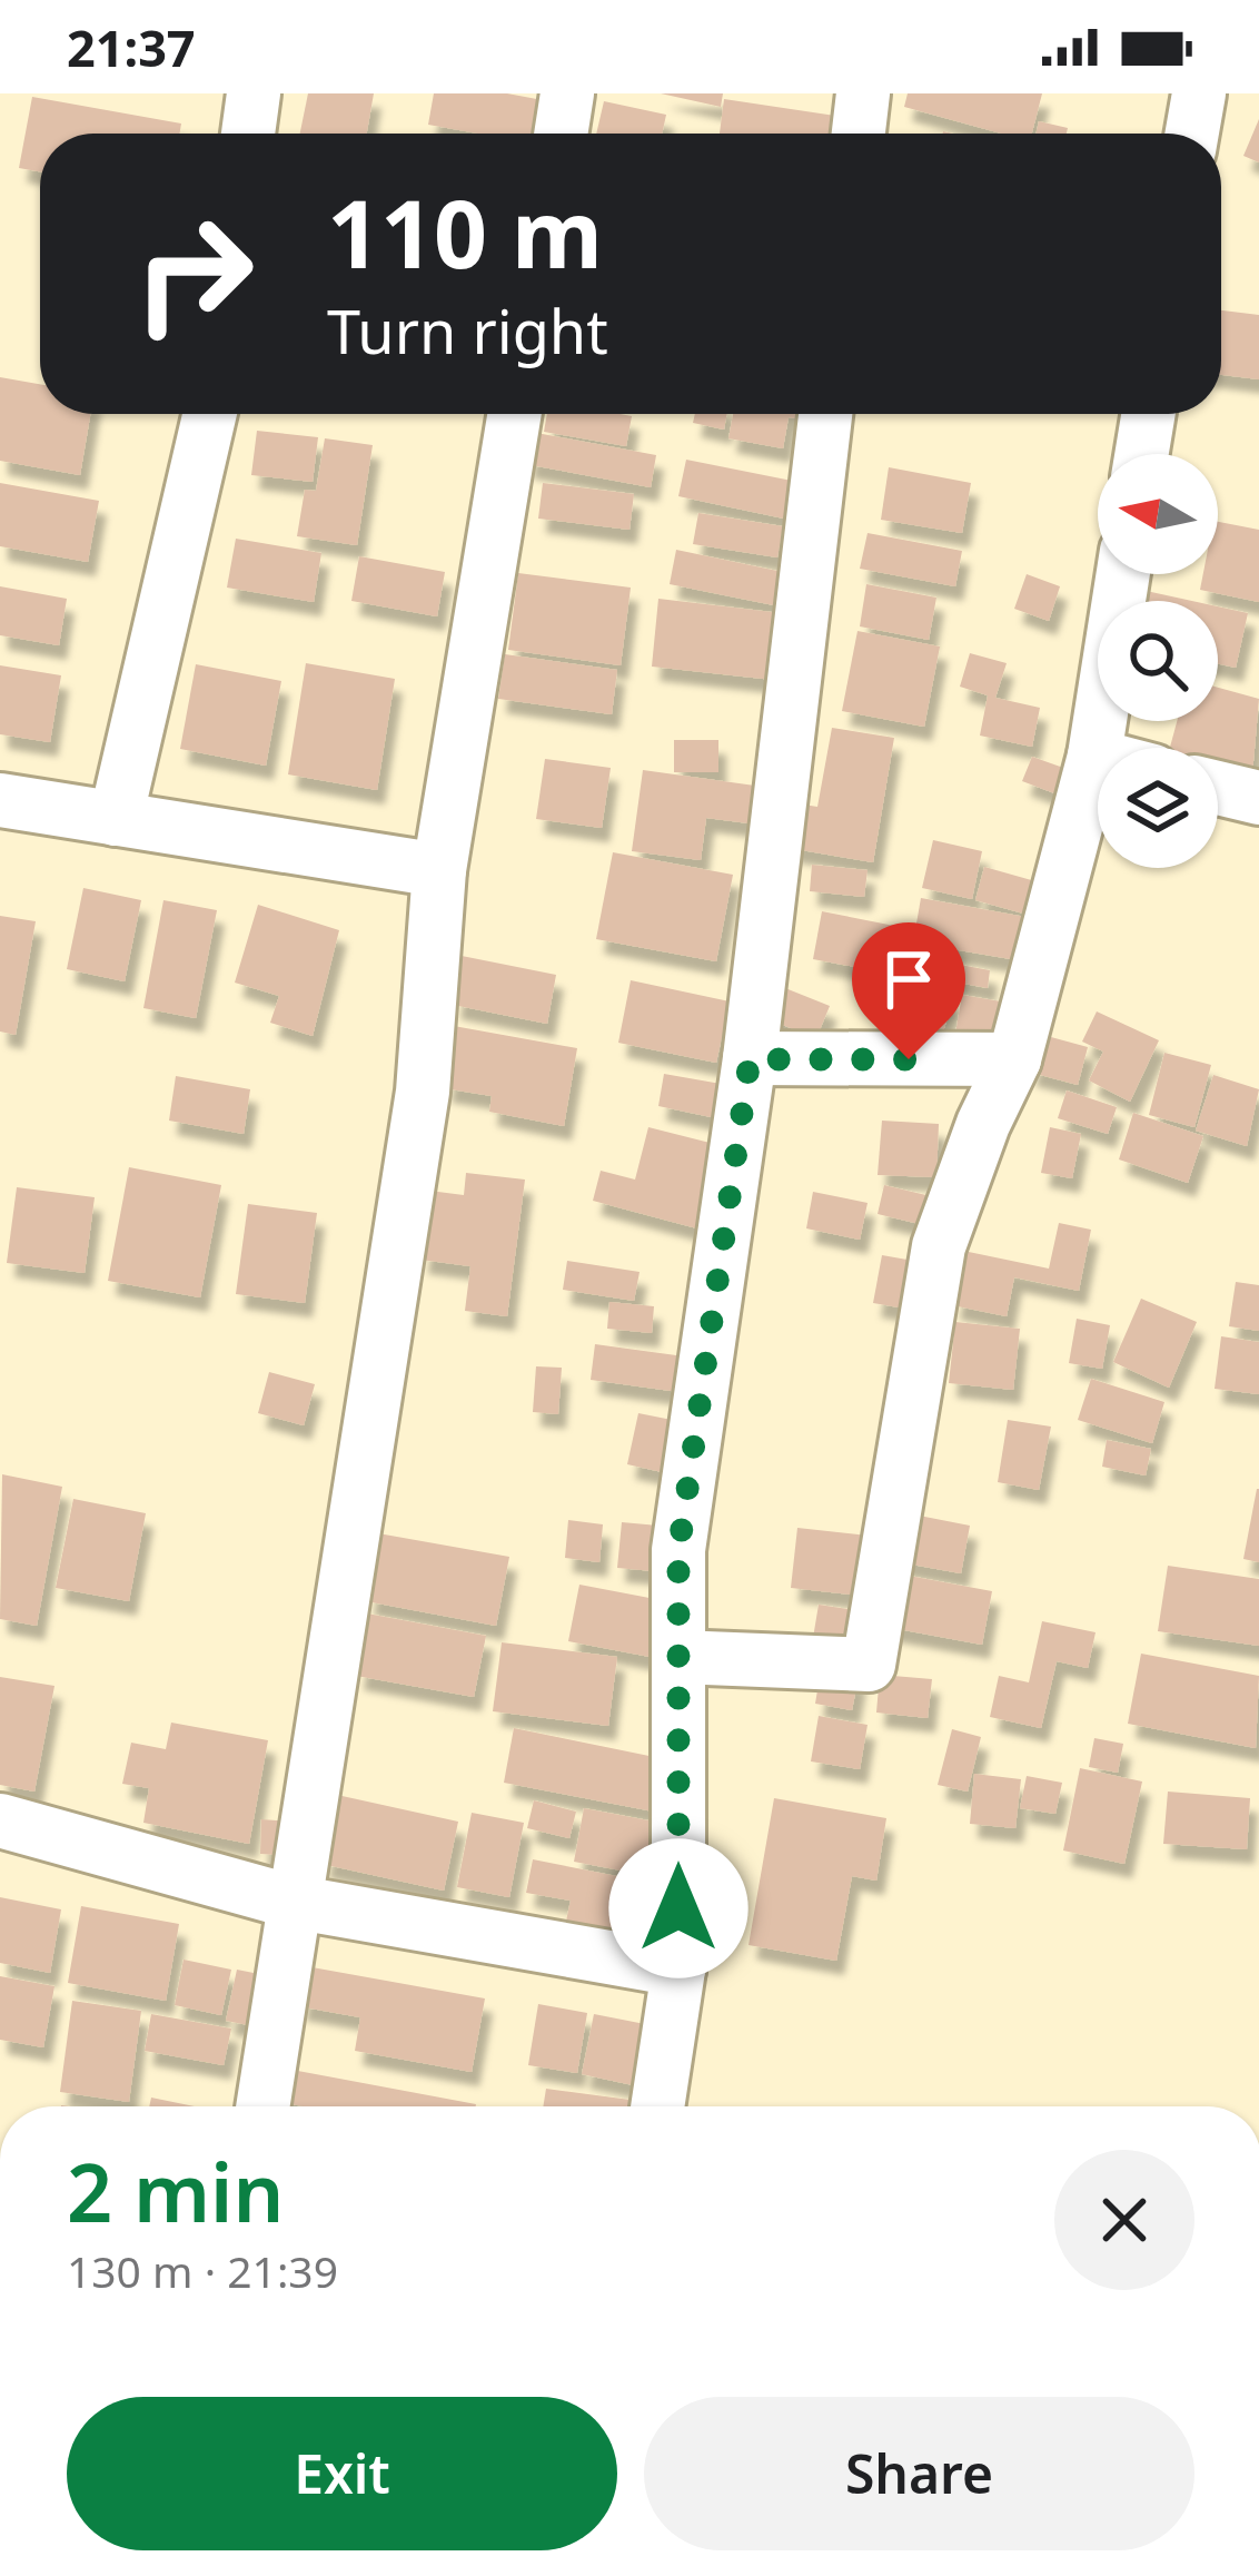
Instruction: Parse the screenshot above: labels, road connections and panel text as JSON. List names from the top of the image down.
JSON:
{
  "north": "left",
  "page": {
    "status": "21:37",
    "turn": ["110 m", "Turn right"],
    "heading": ["2 min", "130 m · 21:39"],
    "buttons": ["Exit", "Share"]
  }
}
